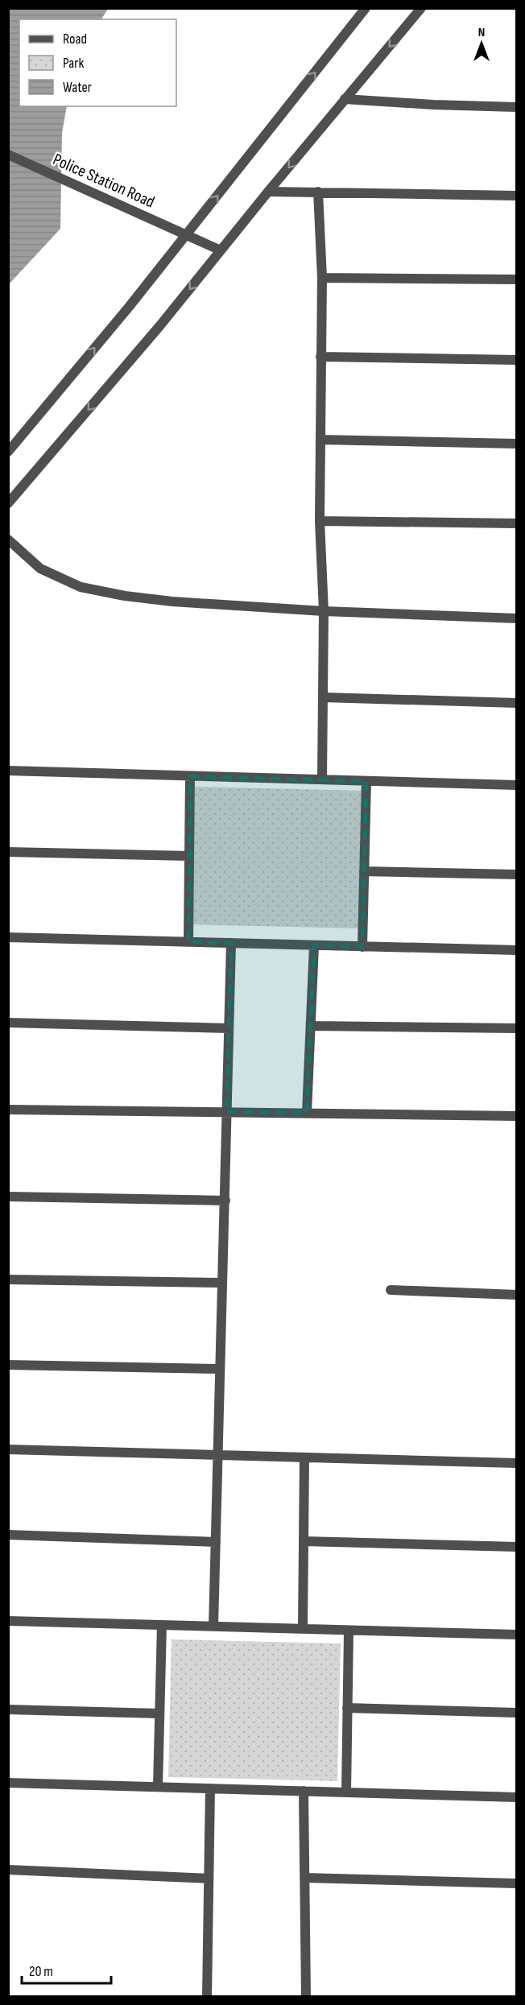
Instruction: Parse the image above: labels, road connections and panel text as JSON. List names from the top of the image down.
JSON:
{
  "streets": {
    "street": ["Police Station Road"]
  },
  "legend": ["Road", "Park", "Water"],
  "scale_bar": "20 m",
  "north": "top"
}
